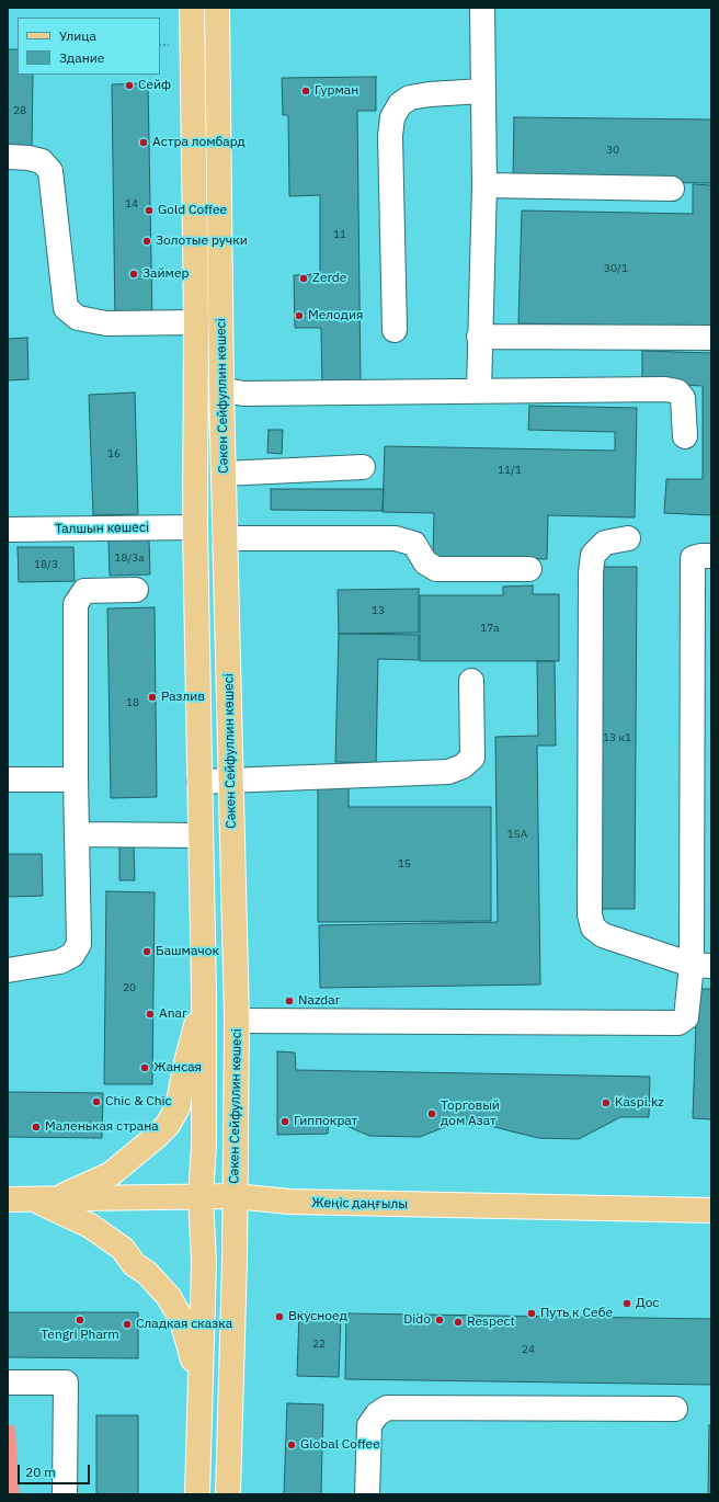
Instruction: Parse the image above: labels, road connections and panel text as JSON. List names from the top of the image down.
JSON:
{
  "streets": {
    "main road": ["Сәкен Сейфуллин көшесі", "Жеңіс даңғылы"],
    "street": ["Талшын көшесі"]
  },
  "crossings": [
    ["Сәкен Сейфуллин көшесі", "Талшын көшесі"],
    ["Сәкен Сейфуллин көшесі", "Жеңіс даңғылы"]
  ],
  "places": [
    "Сейф",
    "Гурман",
    "Астра ломбард",
    "Gold Coffee",
    "Золотые ручки",
    "Займер",
    "Zerde",
    "Мелодия",
    "Разлив",
    "Башмачок",
    "Nazdar",
    "Anar",
    "Жансая",
    "Chic & Chic",
    "Kaspi.kz",
    "Торговый дом Азат",
    "Гиппократ",
    "Маленькая страна",
    "Дос",
    "Путь к Себе",
    "Вкусноед",
    "Tengri Pharm",
    "Dido",
    "Respect",
    "Сладкая сказка",
    "Global Coffee"
  ],
  "house_numbers": [
    "28",
    "30",
    "14",
    "11",
    "30/1",
    "16",
    "11/1",
    "18/3а",
    "18/3",
    "13",
    "17а",
    "18",
    "13 к1",
    "15А",
    "15",
    "20",
    "22",
    "24"
  ],
  "legend": ["Улица", "Здание"],
  "scale_bar": "20 m"
}
